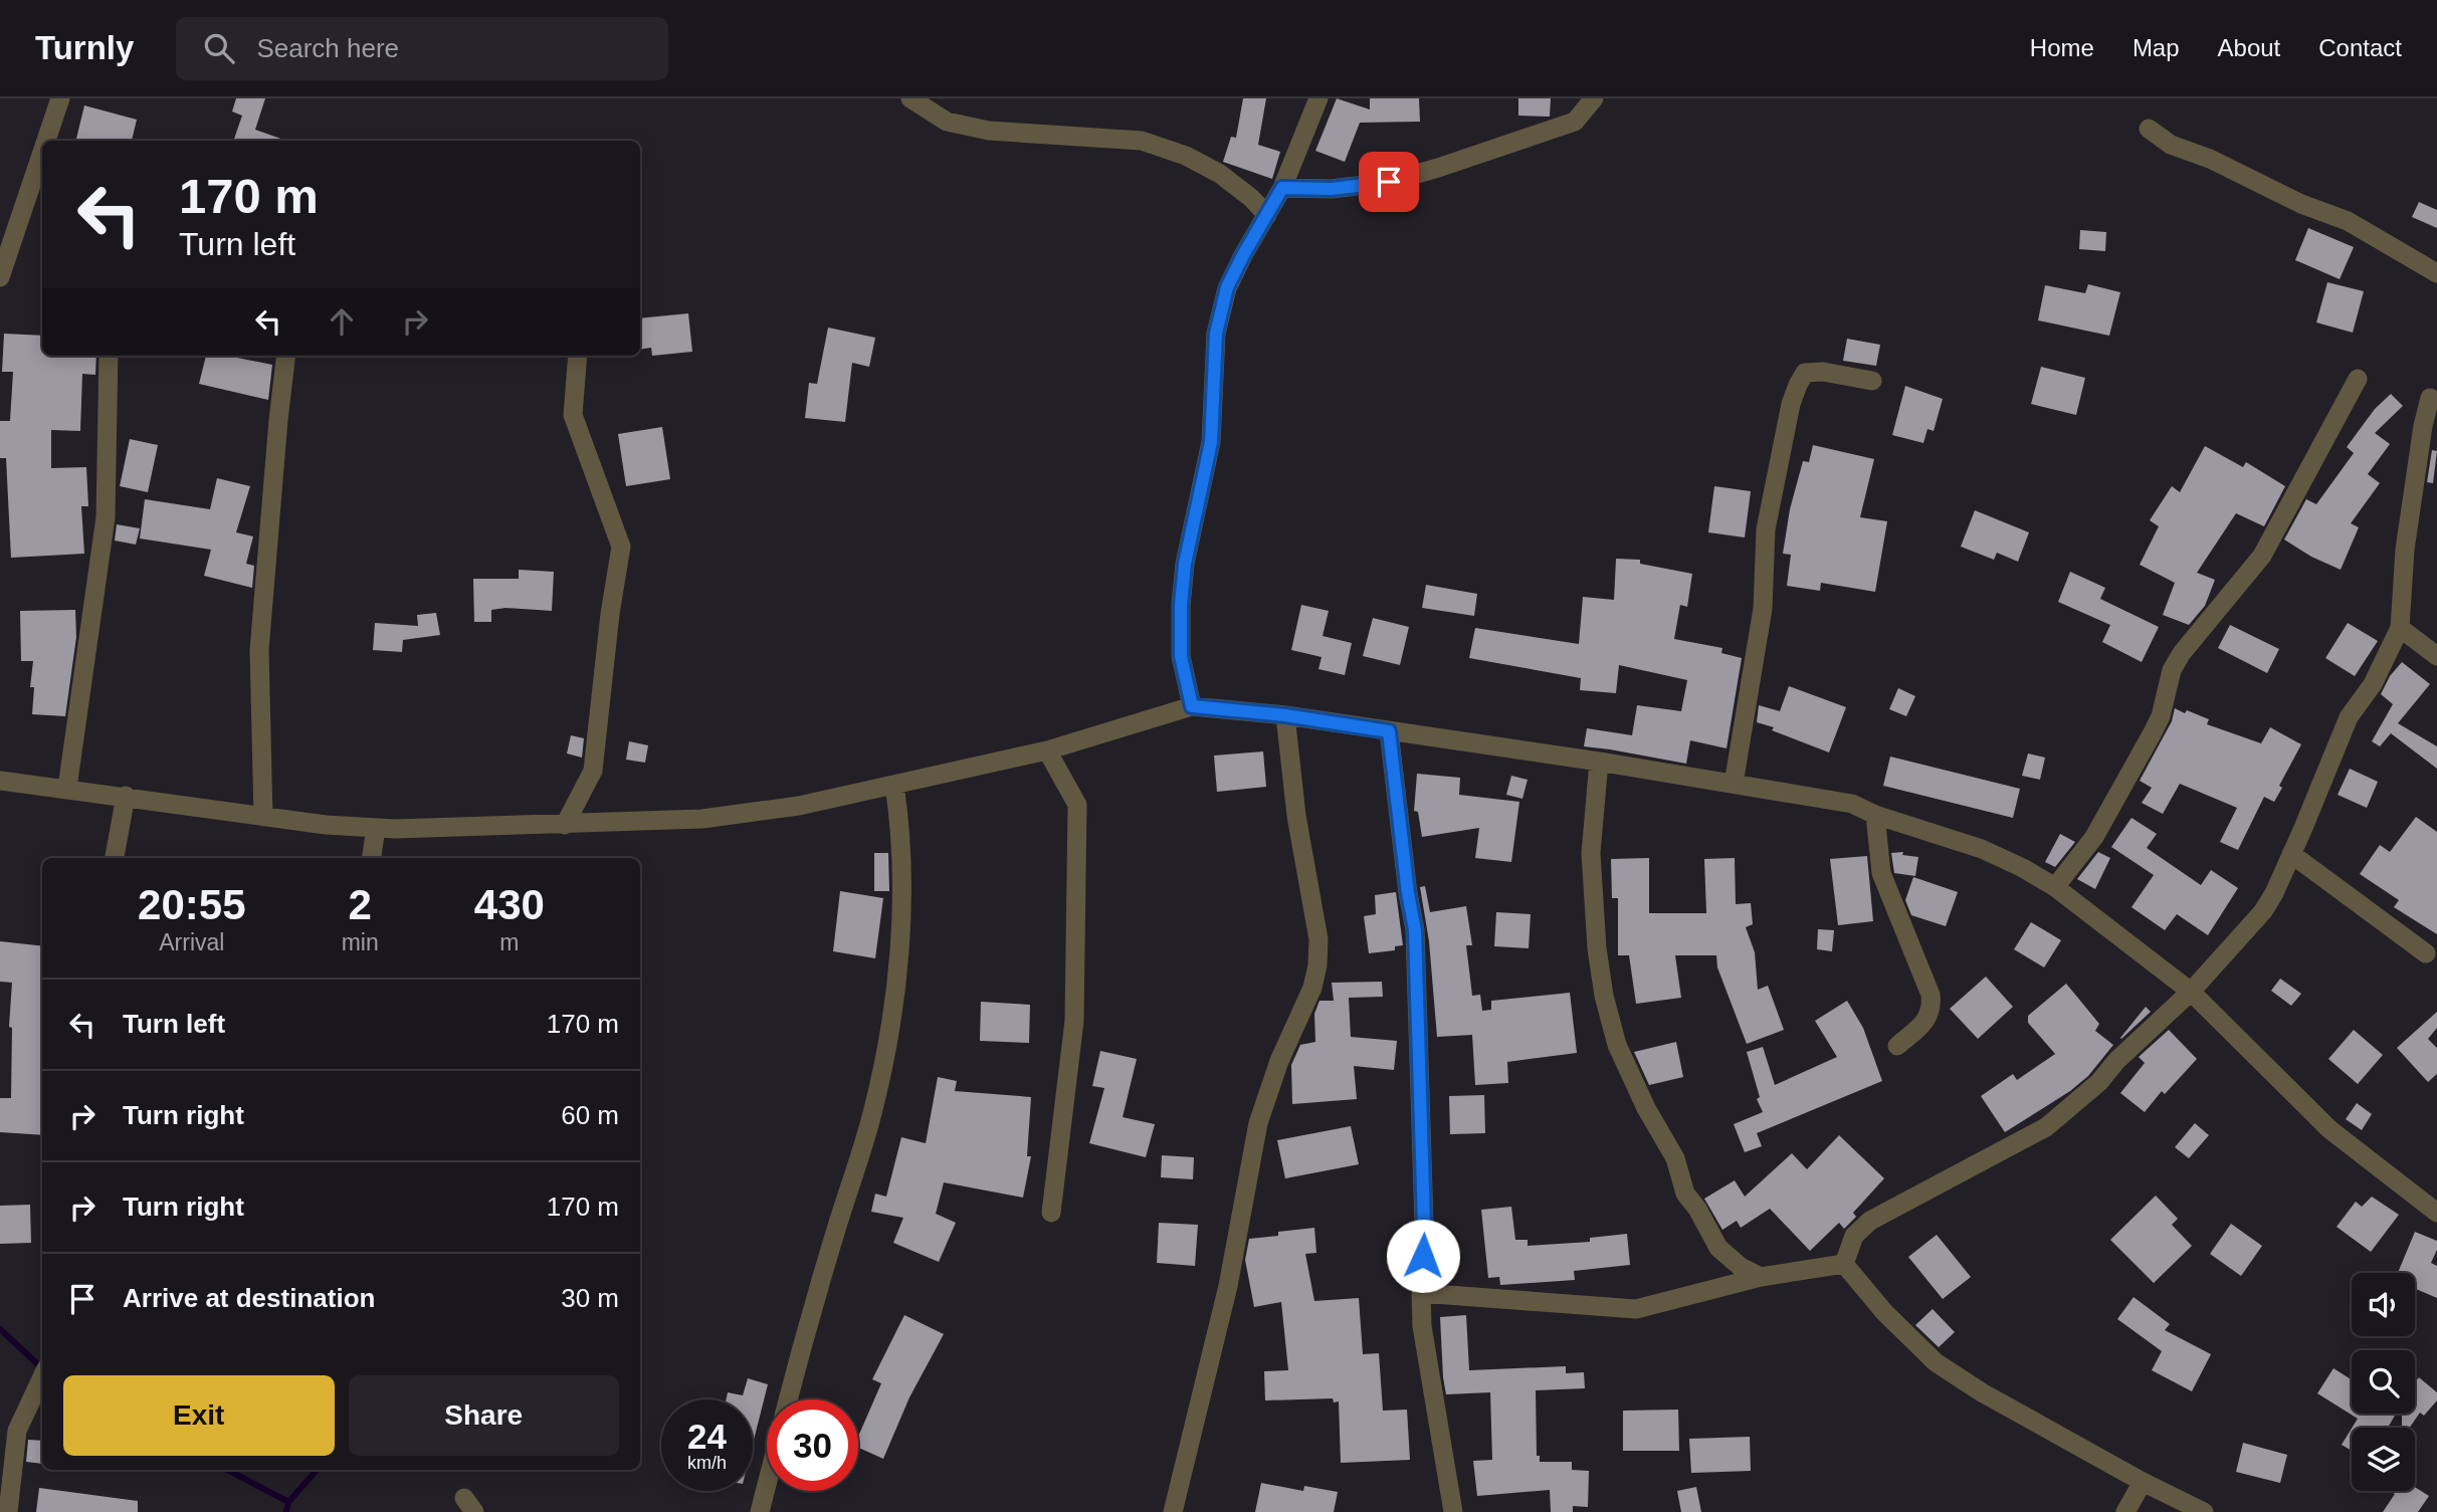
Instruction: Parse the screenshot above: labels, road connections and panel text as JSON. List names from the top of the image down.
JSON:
{
  "page": {
    "header": "Turnly",
    "search": "Search here",
    "nav": [
      "Home",
      "Map",
      "About",
      "Contact"
    ],
    "turn": ["170 m", "Turn left"],
    "eta": [
      "20:55",
      "Arrival",
      "2",
      "min",
      "430",
      "m"
    ],
    "list": [
      {
        "name": "Turn left",
        "value": "170 m"
      },
      {
        "name": "Turn right",
        "value": "60 m"
      },
      {
        "name": "Turn right",
        "value": "170 m"
      },
      {
        "name": "Arrive at destination",
        "value": "30 m"
      }
    ],
    "buttons": ["Exit", "Share"],
    "speed": "24 km/h",
    "limit": "30"
  }
}
